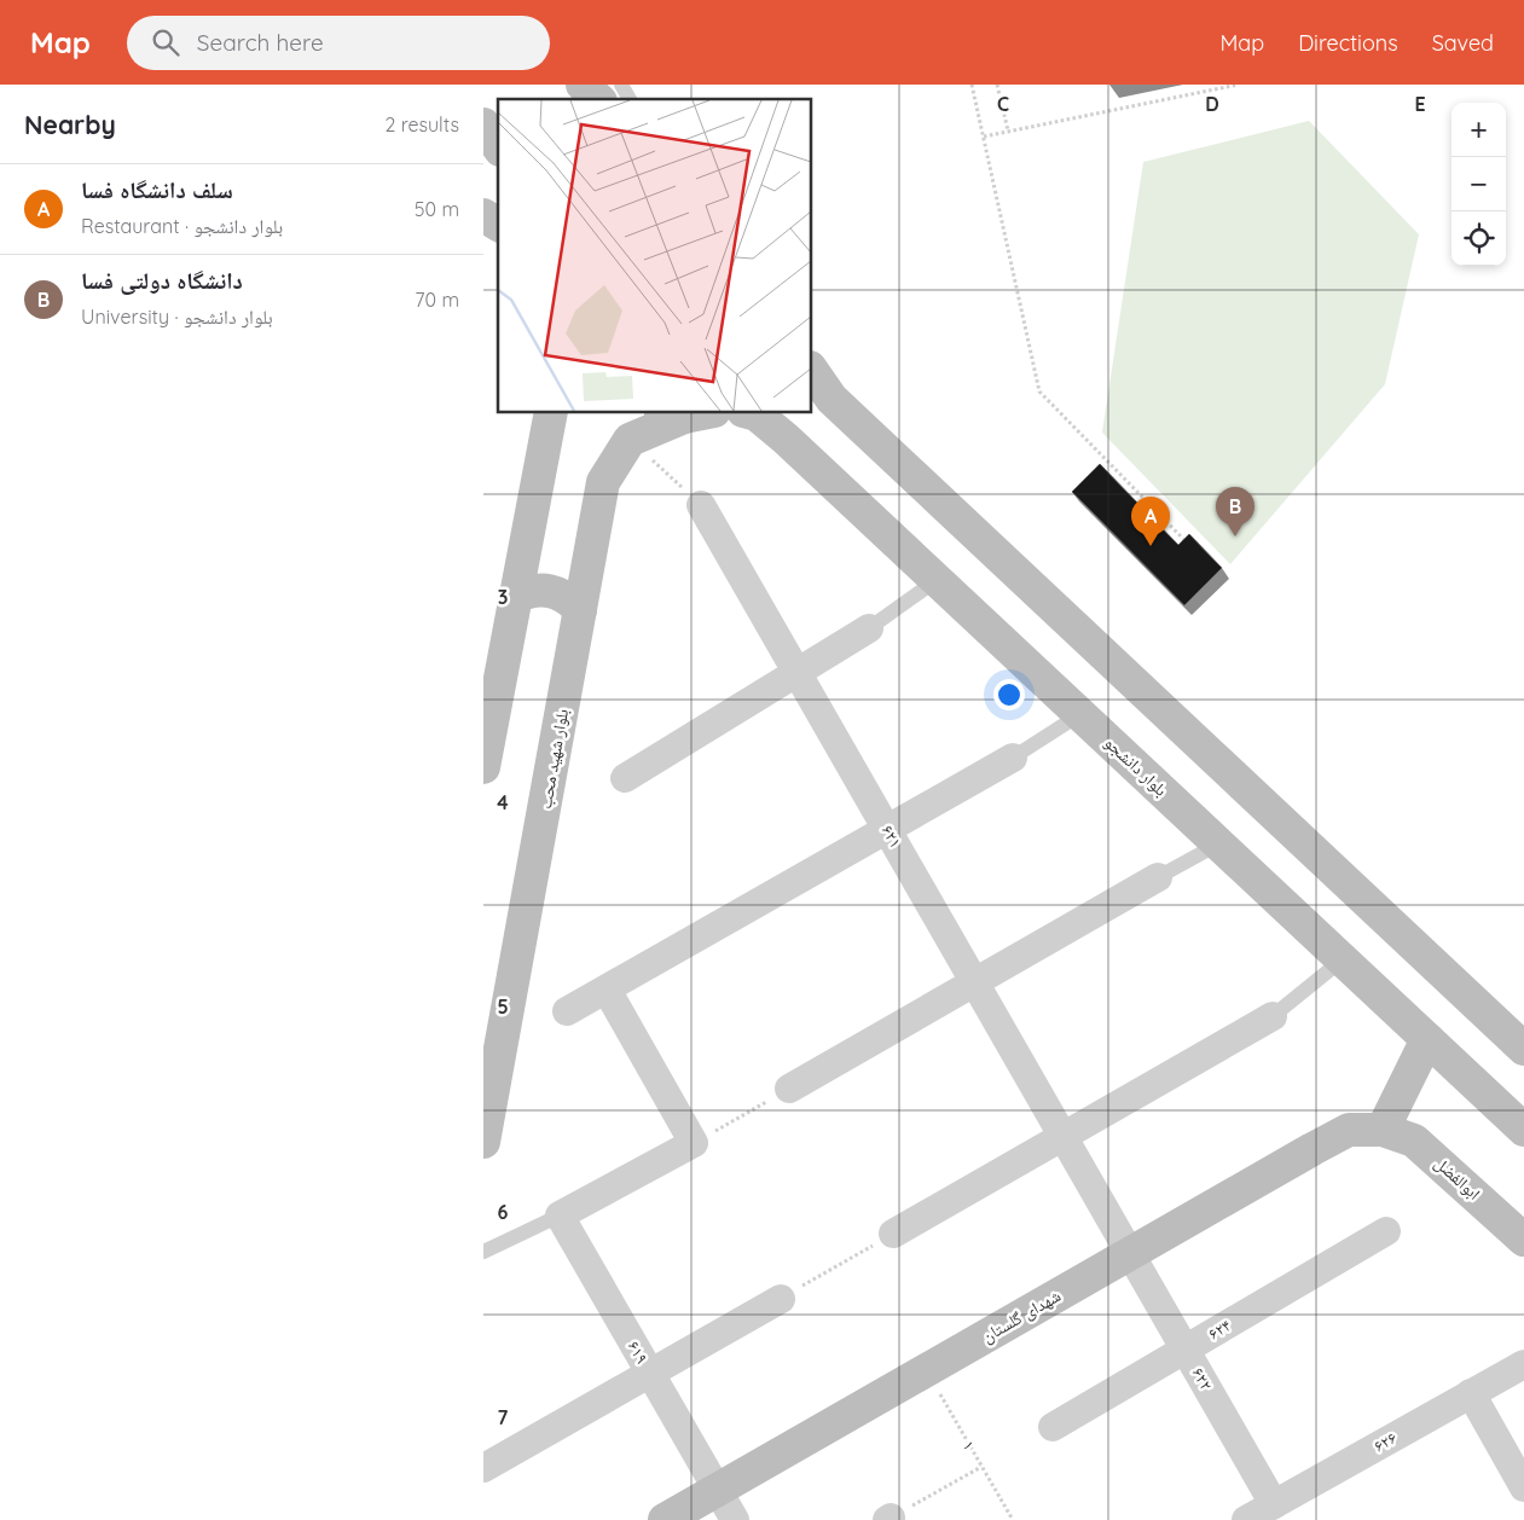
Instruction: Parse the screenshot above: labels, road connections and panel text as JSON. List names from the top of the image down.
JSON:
{
  "streets": {
    "main road": [
      "بلوار شهید محب",
      "بلوار دانشجو",
      "ابوالفضل",
      "شهدای گلستان"
    ],
    "street": [
      "۶۲۱",
      "۶۲۴",
      "۶۱۹",
      "۶۲۲",
      "۶۲۶"
    ],
    "path": ["۱"]
  },
  "crossings": [
    ["۶۲۱", "شهدای گلستان"],
    ["۶۲۱", "۶۲۲"],
    ["ابوالفضل", "شهدای گلستان"],
    ["شهدای گلستان", "۶۱۹"],
    ["شهدای گلستان", "۶۲۲"],
    ["شهدای گلستان", "۱"],
    ["۶۲۴", "۶۲۲"],
    ["۶۲۲", "۶۲۶"]
  ],
  "page": {
    "header": "Map",
    "search": "Search here",
    "nav": ["Map", "Directions", "Saved"],
    "heading": ["Nearby", "2 results"],
    "map_buttons": ["+", "−"],
    "list": [
      {
        "mark": "A",
        "name": "سلف دانشگاه فسا",
        "note": "Restaurant · بلوار دانشجو",
        "value": "50 m"
      },
      {
        "mark": "B",
        "name": "دانشگاه دولتی فسا",
        "note": "University · بلوار دانشجو",
        "value": "70 m"
      }
    ],
    "pins": ["B", "A"]
  },
  "grid": {
    "columns": ["C", "D", "E"],
    "rows": [
      "3",
      "4",
      "5",
      "6",
      "7"
    ]
  }
}
